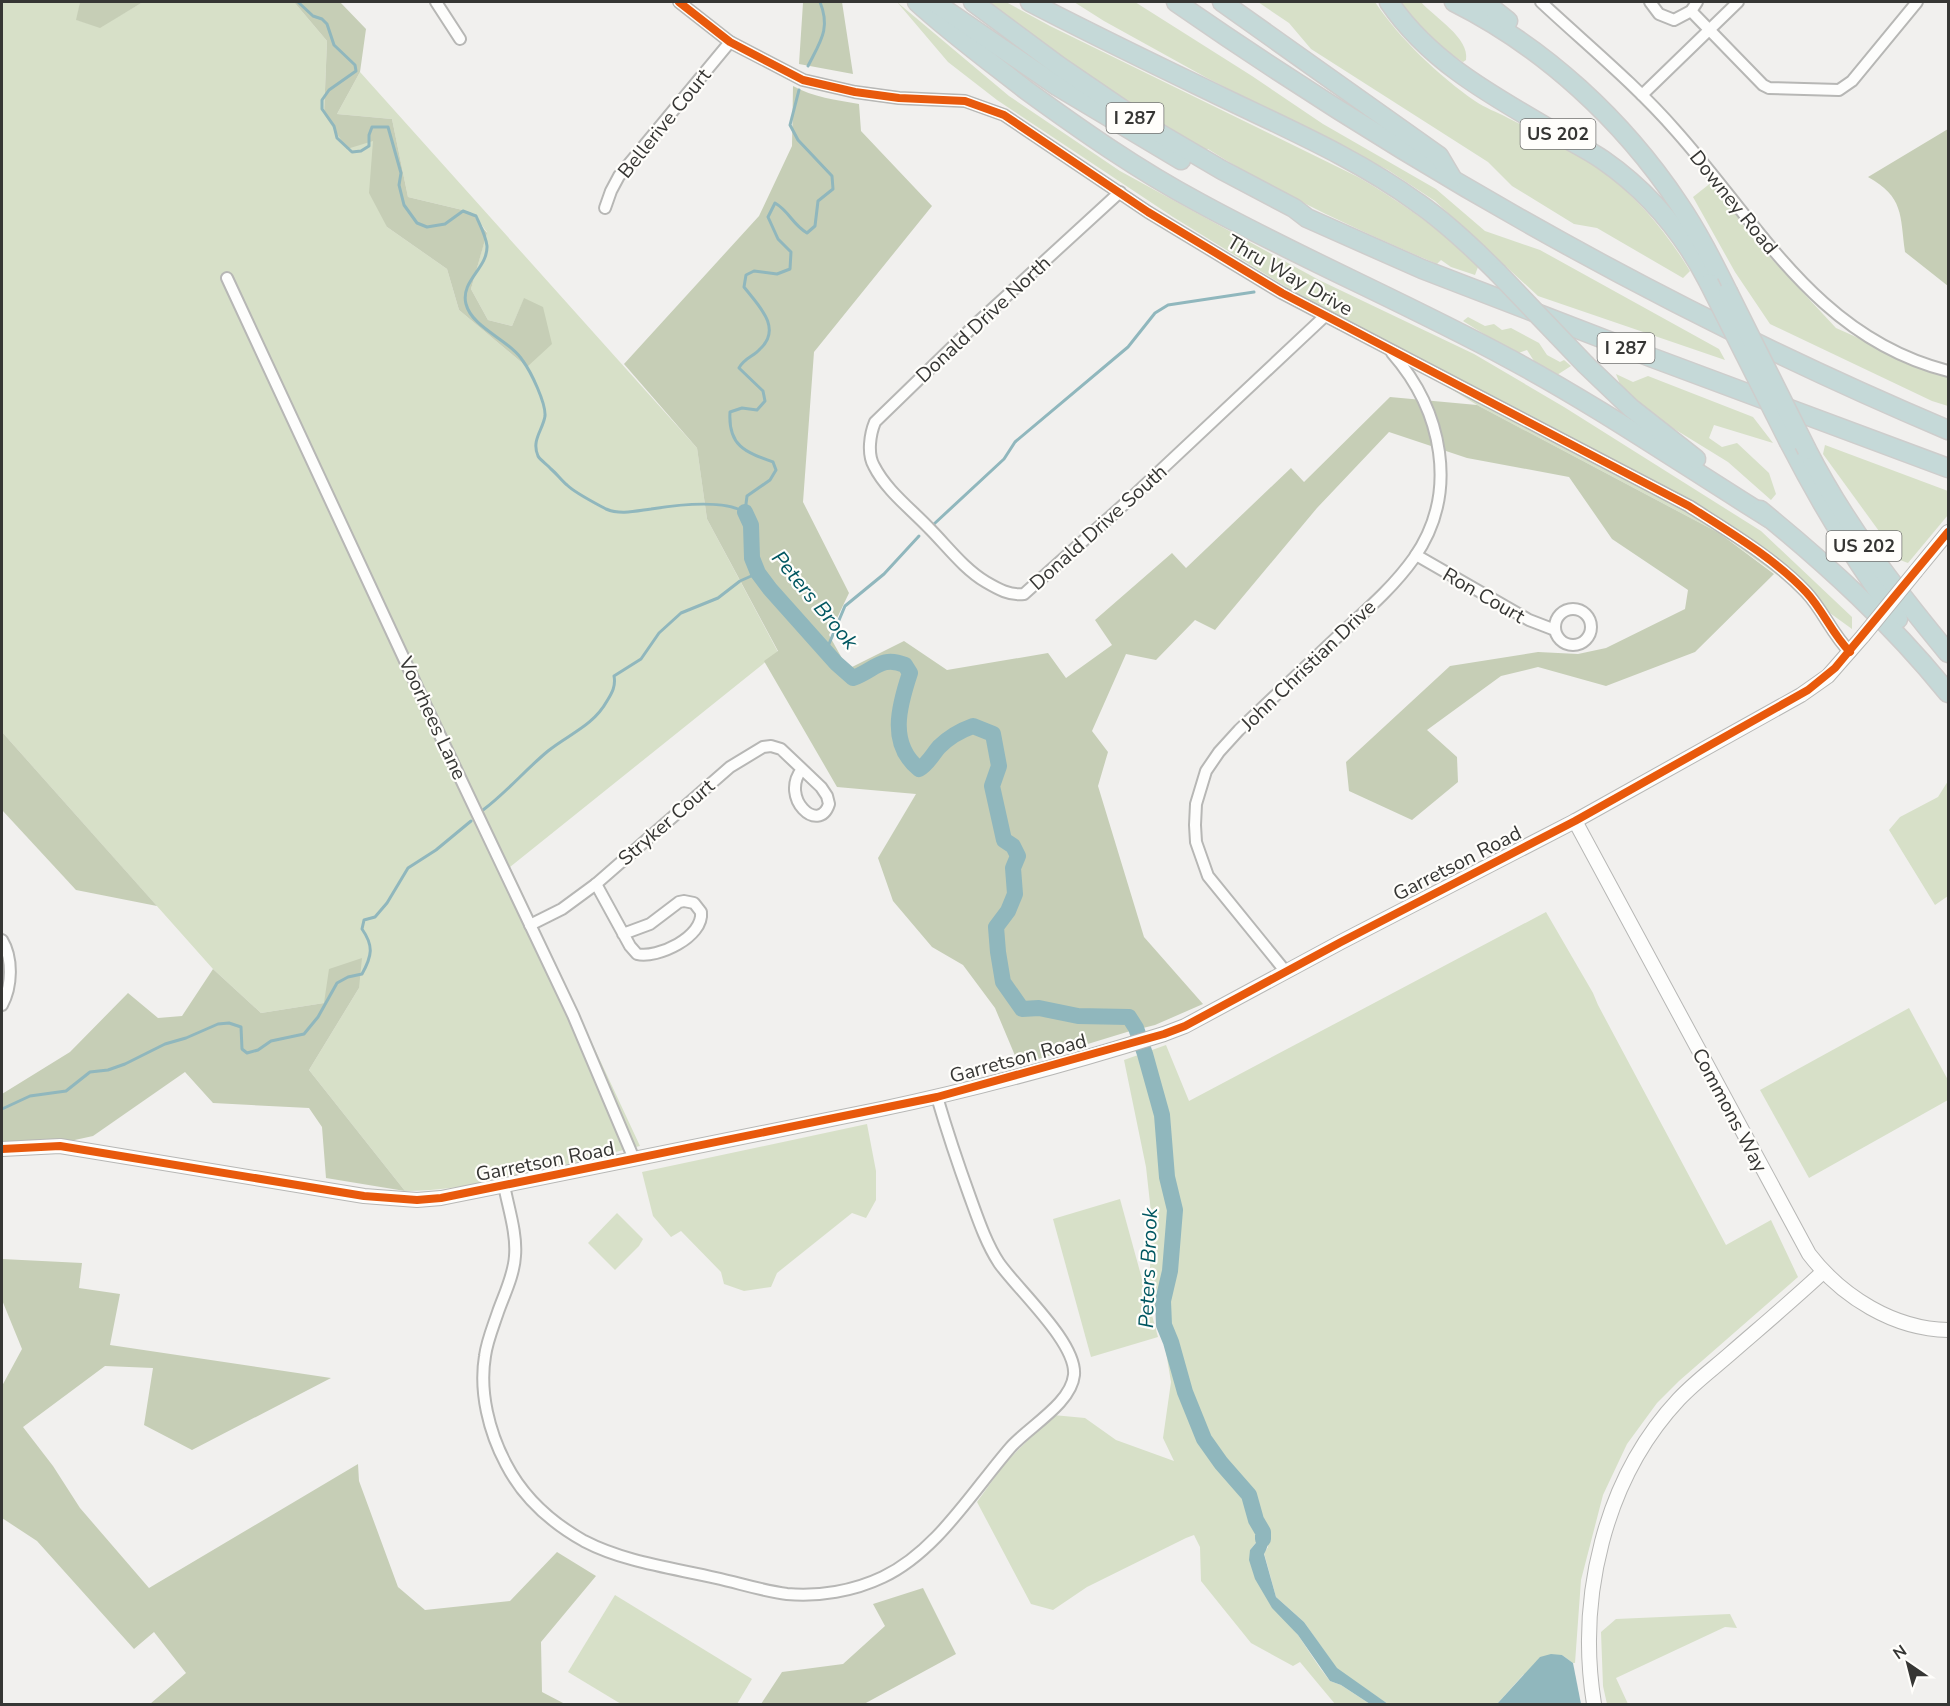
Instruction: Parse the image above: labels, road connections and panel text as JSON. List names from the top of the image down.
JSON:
{
  "streets": {
    "highway": ["I 287", "US 202"],
    "street": [
      "Bellerive Court",
      "Downey Road",
      "Thru Way Drive",
      "Donald Drive North",
      "Donald Drive South",
      "Ron Court",
      "John Christian Drive",
      "Voorhees Lane",
      "Stryker Court",
      "Garretson Road",
      "Commons Way"
    ]
  },
  "crossings": [
    ["Bellerive Court", "Thru Way Drive"],
    ["Thru Way Drive", "Donald Drive North"],
    ["Thru Way Drive", "Donald Drive South"],
    ["Thru Way Drive", "John Christian Drive"],
    ["Thru Way Drive", "Garretson Road"],
    ["Donald Drive North", "Donald Drive South"],
    ["Ron Court", "John Christian Drive"],
    ["John Christian Drive", "Garretson Road"],
    ["Voorhees Lane", "Stryker Court"],
    ["Voorhees Lane", "Garretson Road"],
    ["Garretson Road", "Commons Way"]
  ],
  "water": ["Peters Brook"],
  "north": "top left"
}
